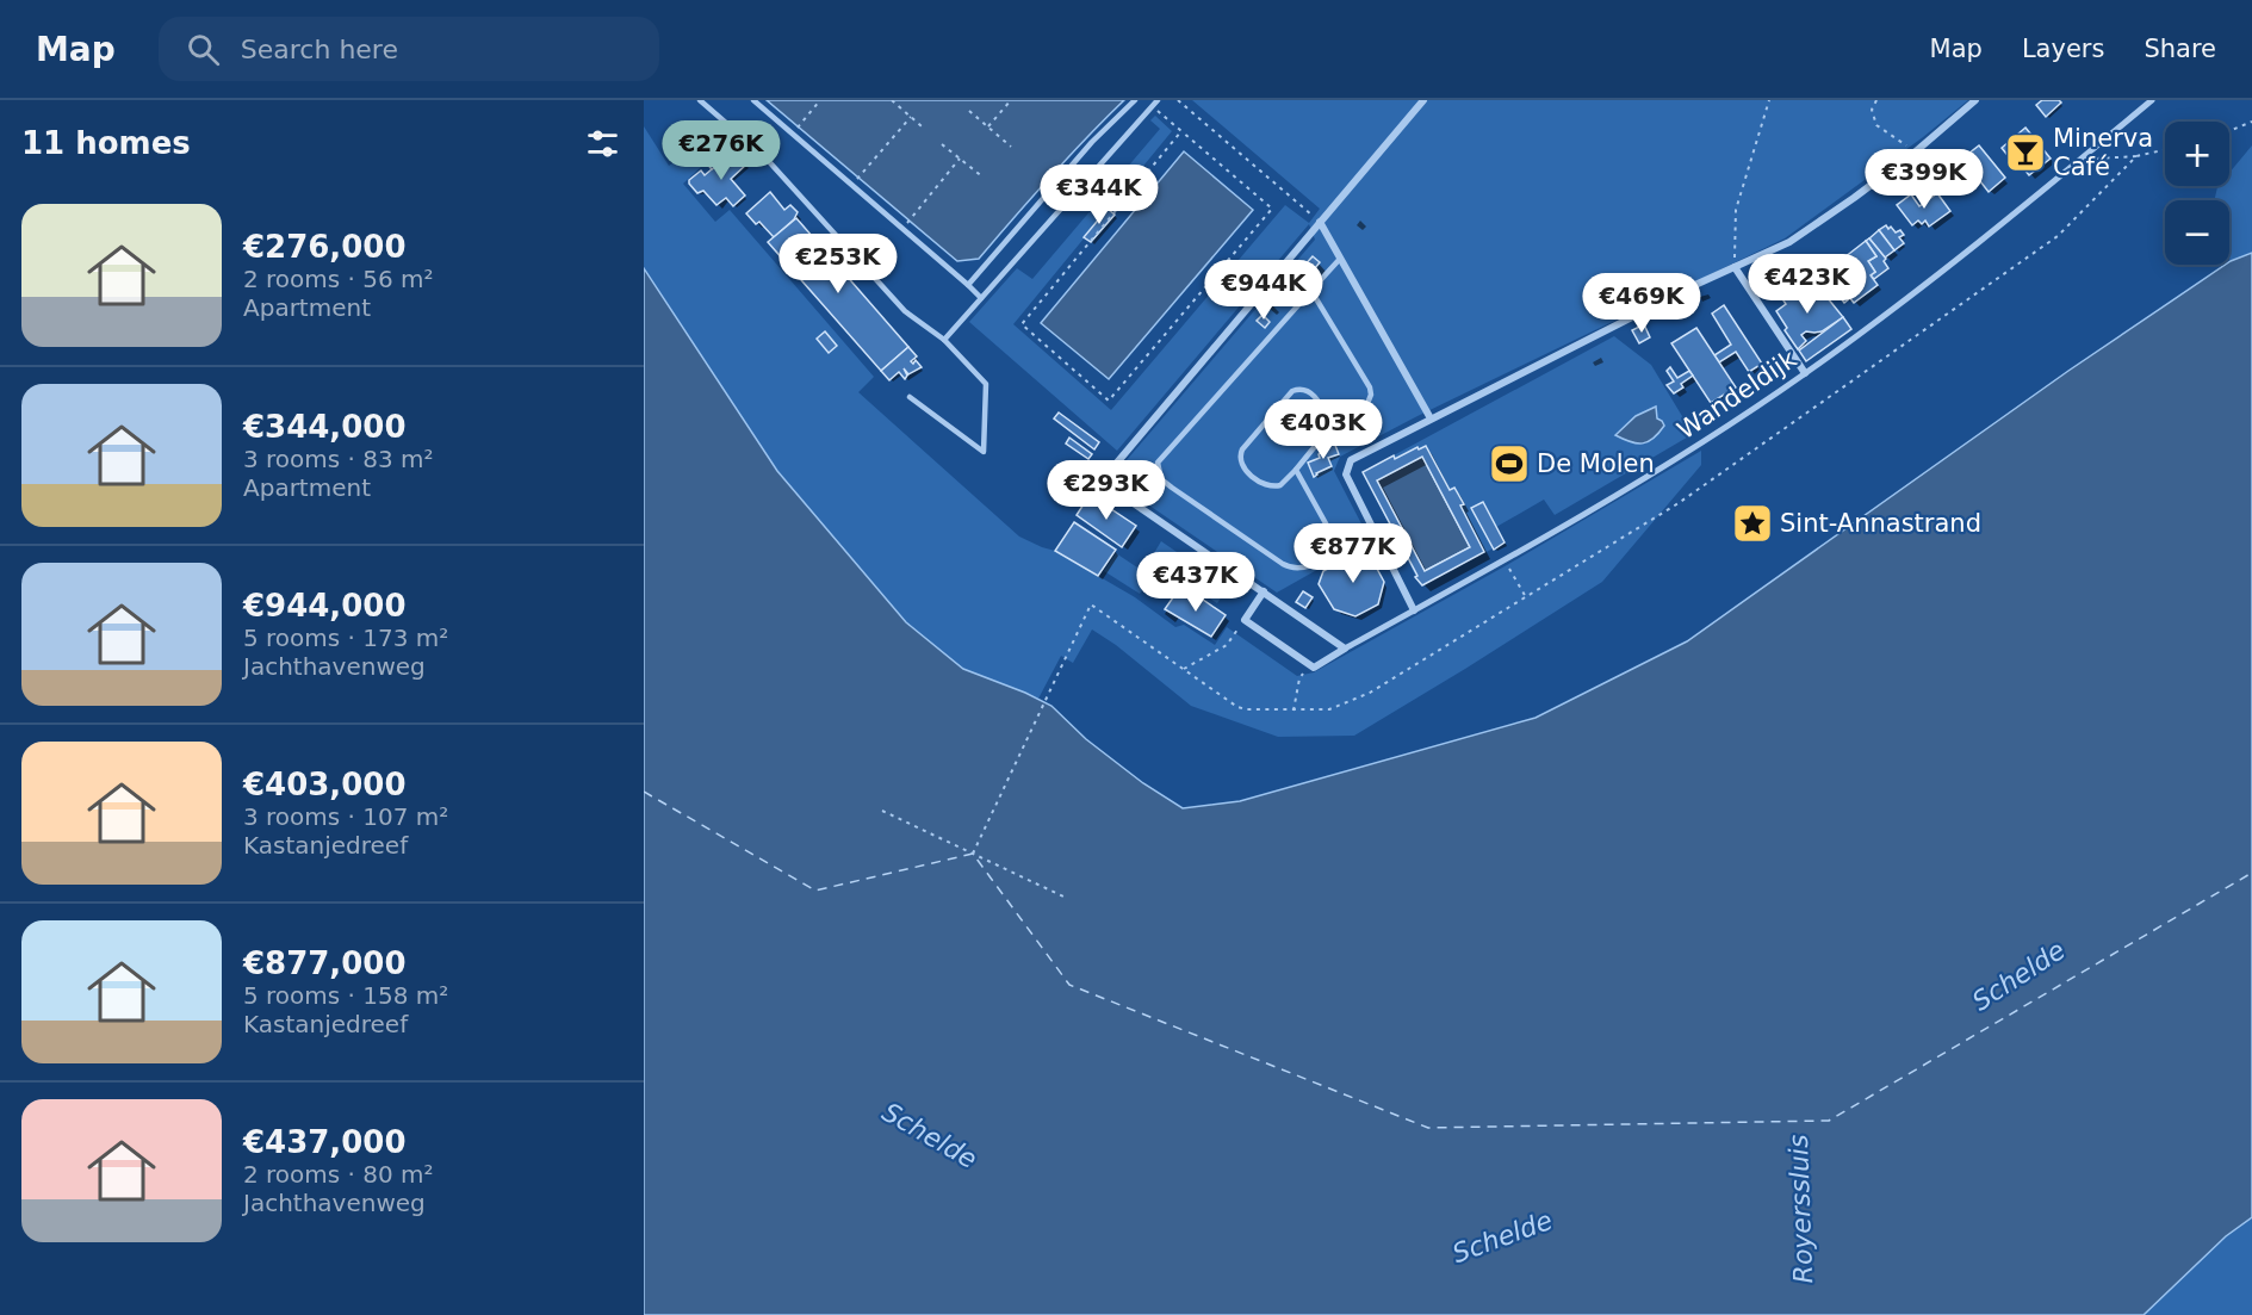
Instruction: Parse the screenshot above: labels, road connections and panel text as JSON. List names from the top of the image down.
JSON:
{
  "streets": {
    "street": ["Wandeldijk"]
  },
  "water": ["Schelde", "Royerssluis"],
  "places": {
    "bar": ["Minerva Café"],
    "sports": ["De Molen"],
    "place": ["Sint-Annastrand"]
  },
  "page": {
    "header": "Map",
    "search": "Search here",
    "nav": ["Map", "Layers", "Share"],
    "heading": "11 homes",
    "price": [
      "€276K",
      "€399K",
      "€344K",
      "€253K",
      "€423K",
      "€944K",
      "€469K",
      "€403K",
      "€293K",
      "€877K",
      "€437K"
    ],
    "map_buttons": ["+", "−"],
    "list": [
      {
        "name": "€276,000",
        "note": "2 rooms · 56 m² · Apartment"
      },
      {
        "name": "€344,000",
        "note": "3 rooms · 83 m² · Apartment"
      },
      {
        "name": "€944,000",
        "note": "5 rooms · 173 m² · Jachthavenweg"
      },
      {
        "name": "€403,000",
        "note": "3 rooms · 107 m² · Kastanjedreef"
      },
      {
        "name": "€877,000",
        "note": "5 rooms · 158 m² · Kastanjedreef"
      },
      {
        "name": "€437,000",
        "note": "2 rooms · 80 m² · Jachthavenweg"
      }
    ]
  }
}
